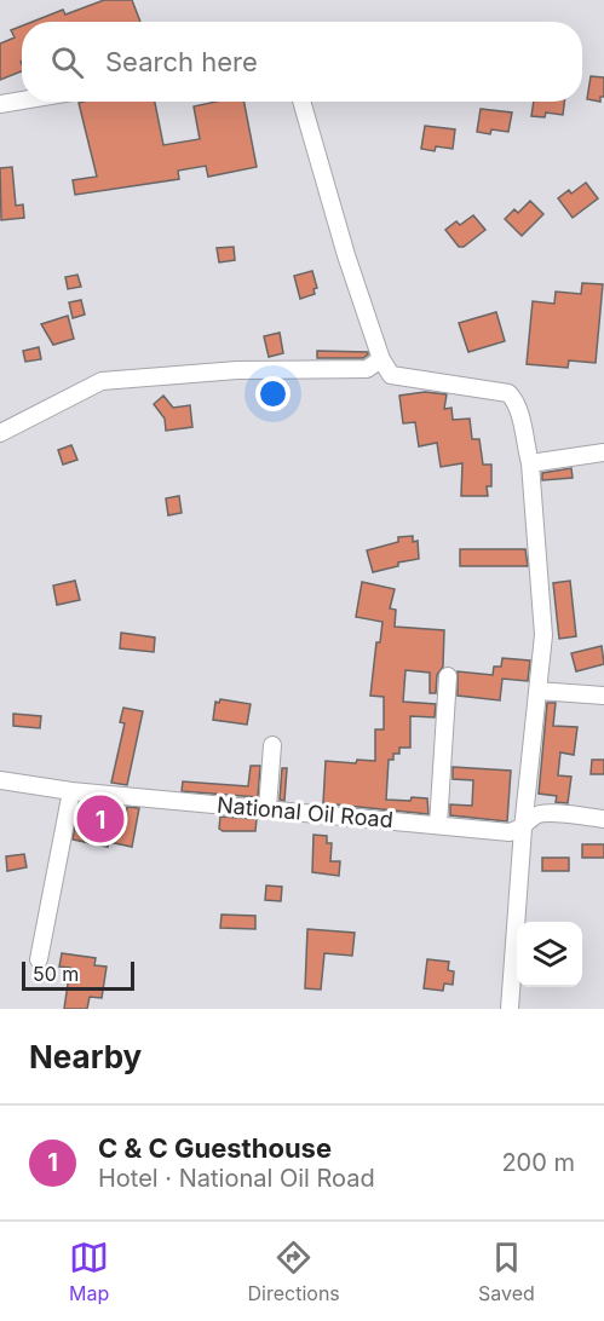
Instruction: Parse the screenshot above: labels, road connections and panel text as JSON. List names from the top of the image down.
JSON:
{
  "streets": {
    "street": ["National Oil Road"]
  },
  "scale_bar": "50 m",
  "page": {
    "search": "Search here",
    "pins": "1",
    "scale": "50 m",
    "heading": "Nearby",
    "list": [
      {
        "mark": "1",
        "name": "C & C Guesthouse",
        "note": "Hotel · National Oil Road",
        "value": "200 m"
      }
    ],
    "nav": ["Map", "Directions", "Saved"]
  }
}
